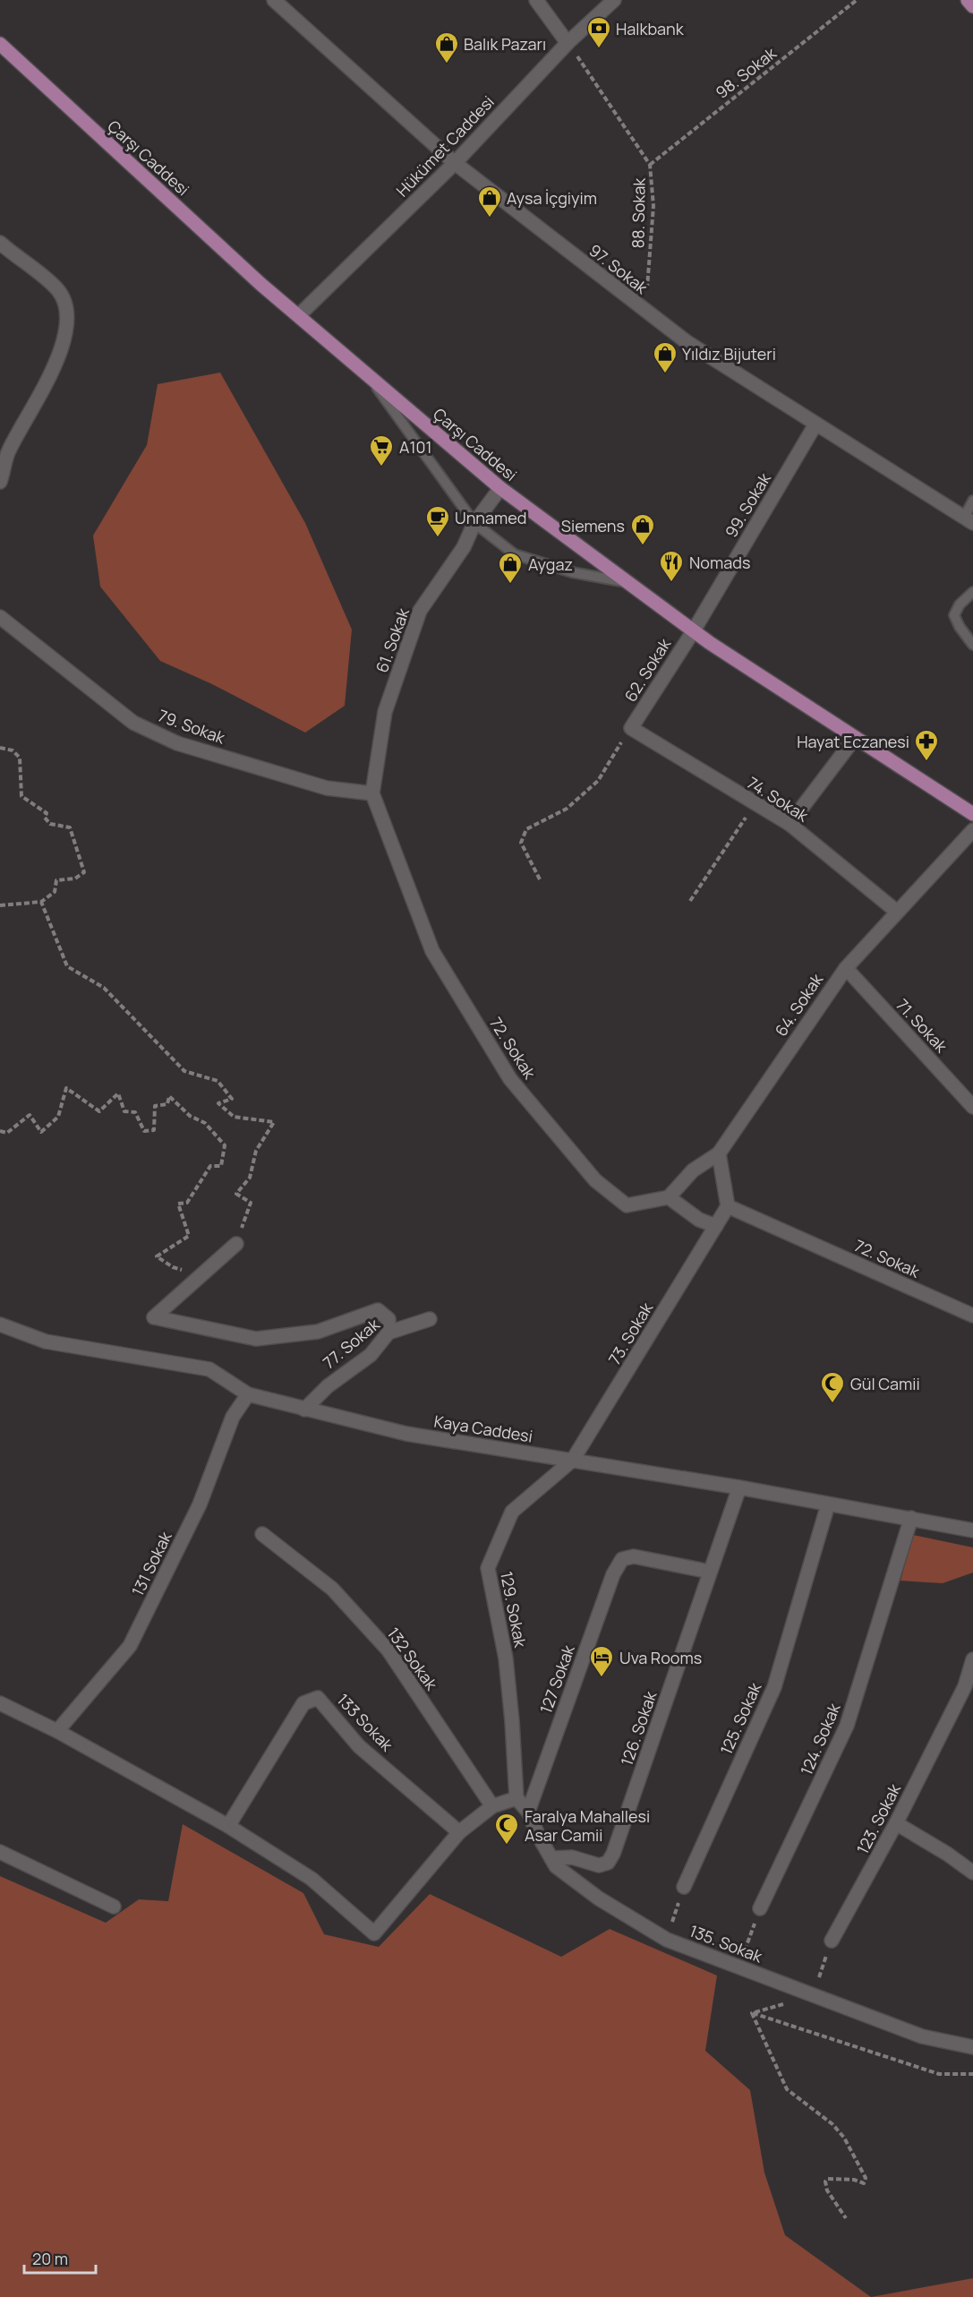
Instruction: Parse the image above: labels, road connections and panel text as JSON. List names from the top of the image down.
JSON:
{
  "streets": {
    "main road": ["Çarşı Caddesi"],
    "street": [
      "Hükümet Caddesi",
      "97. Sokak",
      "99. Sokak",
      "61. Sokak",
      "62. Sokak",
      "79. Sokak",
      "74. Sokak",
      "64. Sokak",
      "71. Sokak",
      "72. Sokak",
      "73. Sokak",
      "77. Sokak",
      "Kaya Caddesi",
      "131 Sokak",
      "129. Sokak",
      "132 Sokak",
      "127 Sokak",
      "125. Sokak",
      "133 Sokak",
      "126. Sokak",
      "124. Sokak",
      "123. Sokak",
      "135. Sokak"
    ],
    "path": ["98. Sokak", "88. Sokak"]
  },
  "crossings": [
    ["98. Sokak", "88. Sokak"],
    ["Hükümet Caddesi", "Çarşı Caddesi"],
    ["Hükümet Caddesi", "88. Sokak"],
    ["Hükümet Caddesi", "97. Sokak"],
    ["Çarşı Caddesi", "99. Sokak"],
    ["Çarşı Caddesi", "61. Sokak"],
    ["Çarşı Caddesi", "62. Sokak"],
    ["88. Sokak", "97. Sokak"],
    ["97. Sokak", "99. Sokak"],
    ["99. Sokak", "62. Sokak"],
    ["61. Sokak", "79. Sokak"],
    ["61. Sokak", "72. Sokak"],
    ["62. Sokak", "74. Sokak"],
    ["79. Sokak", "72. Sokak"],
    ["74. Sokak", "64. Sokak"],
    ["64. Sokak", "71. Sokak"],
    ["73. Sokak", "Kaya Caddesi"],
    ["73. Sokak", "129. Sokak"],
    ["77. Sokak", "Kaya Caddesi"],
    ["Kaya Caddesi", "131 Sokak"],
    ["Kaya Caddesi", "129. Sokak"],
    ["Kaya Caddesi", "125. Sokak"],
    ["Kaya Caddesi", "126. Sokak"],
    ["Kaya Caddesi", "124. Sokak"],
    ["129. Sokak", "135. Sokak"],
    ["127 Sokak", "126. Sokak"],
    ["127 Sokak", "135. Sokak"],
    ["126. Sokak", "135. Sokak"]
  ],
  "places": {
    "bank": ["Halkbank"],
    "shop": [
      "Balık Pazarı",
      "Aysa İçgiyim",
      "Yıldız Bijuteri",
      "Siemens",
      "Aygaz"
    ],
    "supermarket": ["A101"],
    "cafe": ["Unnamed"],
    "restaurant": ["Nomads"],
    "pharmacy": ["Hayat Eczanesi"],
    "mosque": ["Gül Camii", "Faralya Mahallesi Asar Camii"],
    "hotel": ["Uva Rooms"]
  },
  "scale_bar": "20 m"
}
